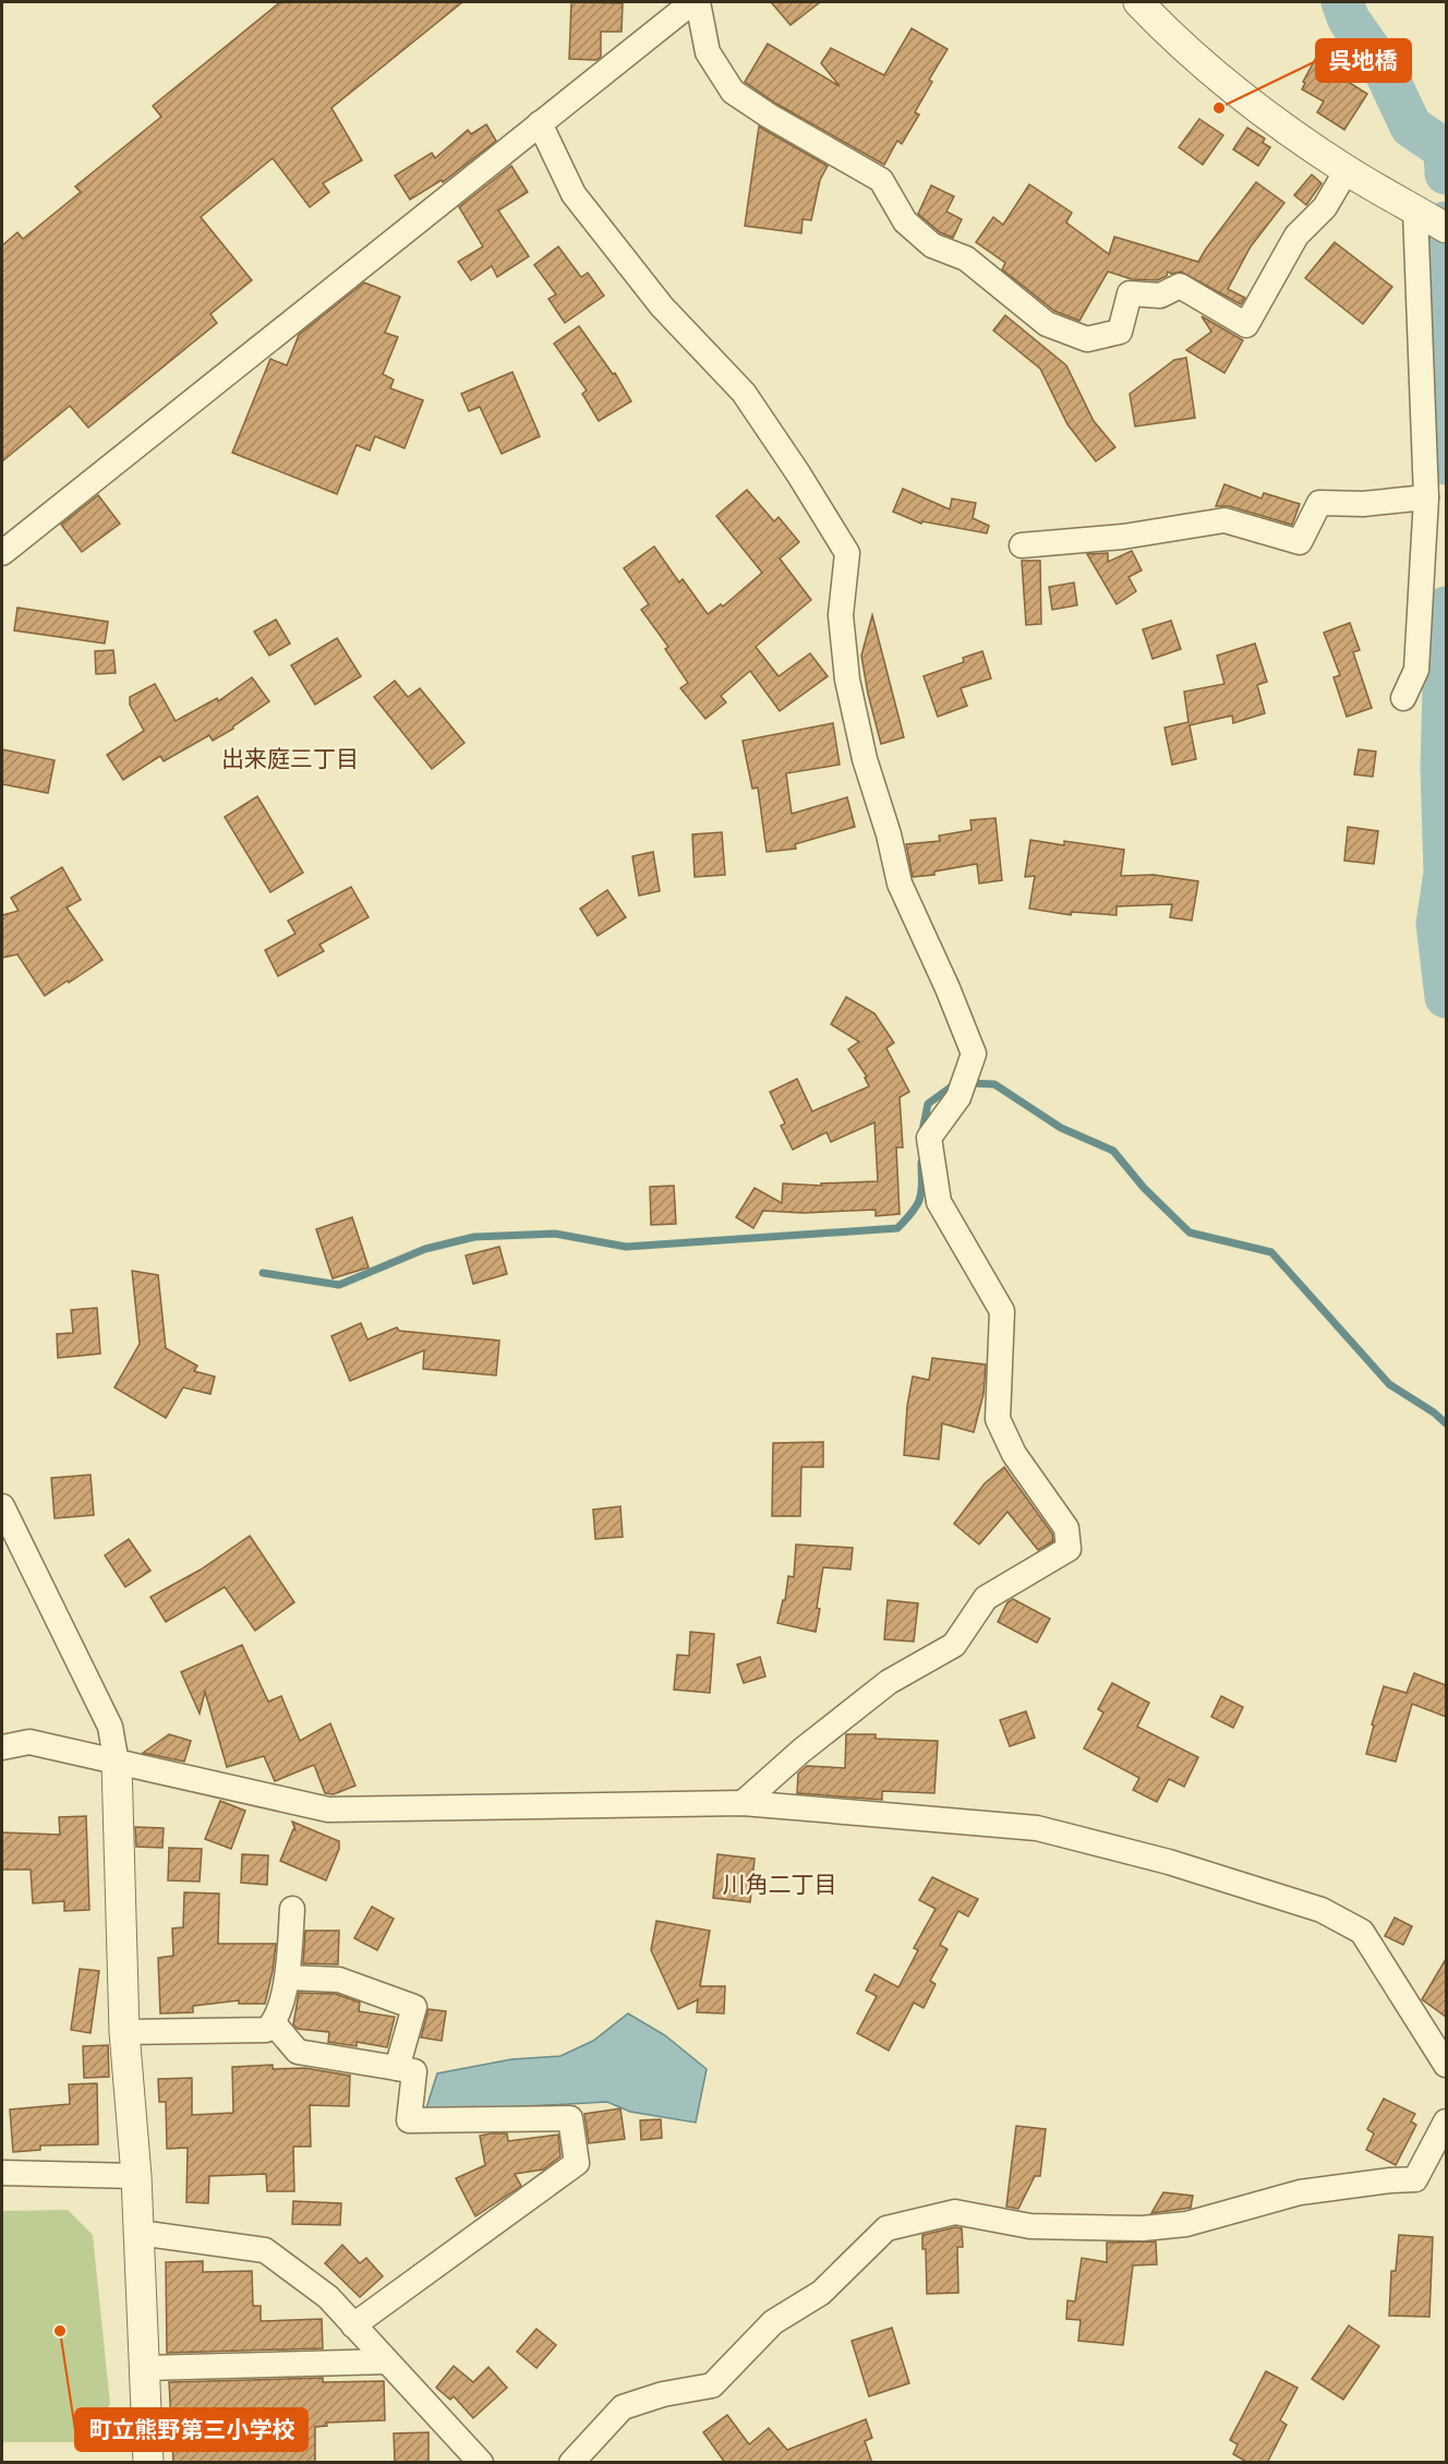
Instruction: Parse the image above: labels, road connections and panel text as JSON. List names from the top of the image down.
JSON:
{
  "districts": ["出来庭三丁目", "川角二丁目"],
  "places": ["呉地橋", "町立熊野第三小学校"]
}
